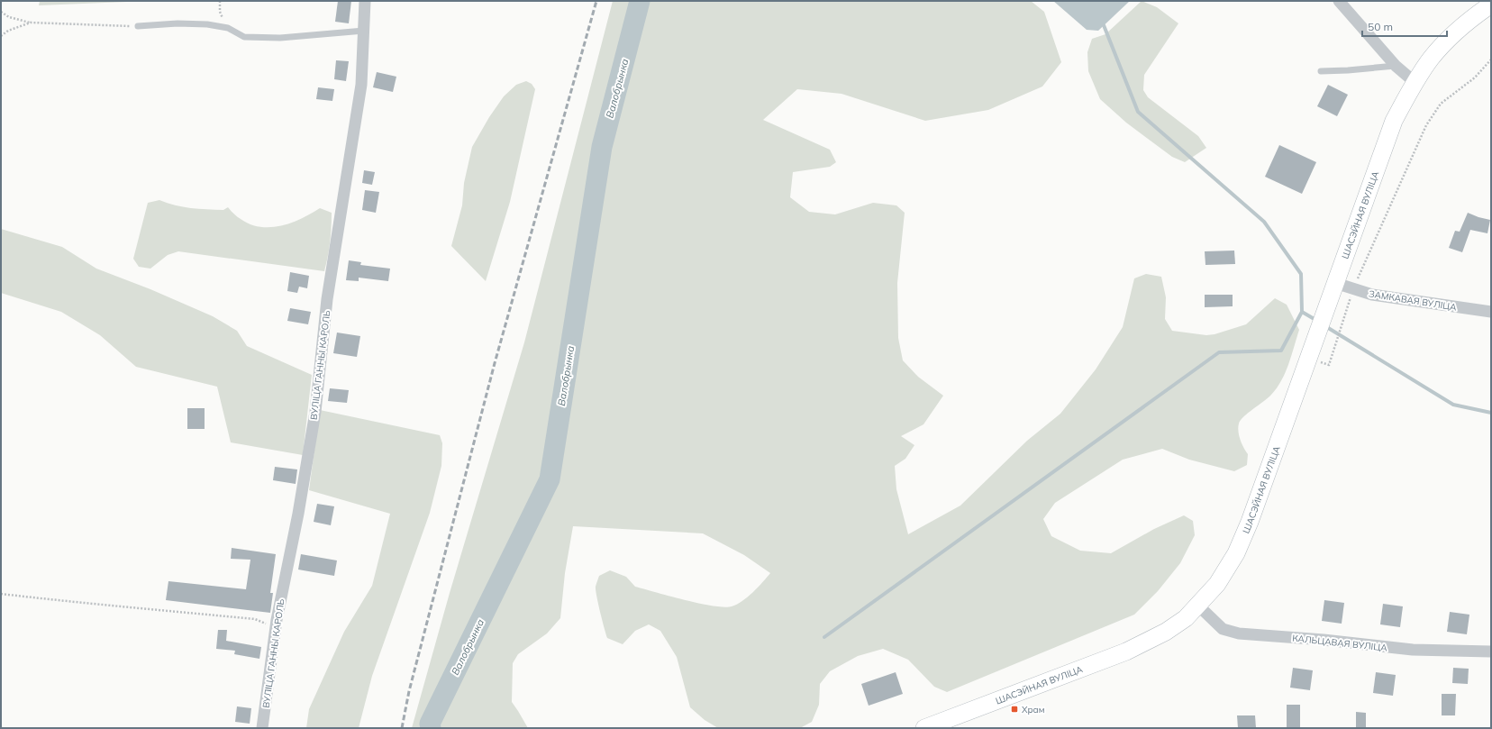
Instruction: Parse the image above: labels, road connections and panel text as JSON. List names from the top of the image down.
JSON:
{
  "streets": {
    "main road": ["ШАСЭЙНАЯ ВУЛІЦА"],
    "street": ["ЗАМКАВАЯ ВУЛІЦА", "ВУЛІЦА ГАННЫ КАРОЛЬ", "КАЛЬЦАВАЯ ВУЛІЦА"]
  },
  "crossings": [
    ["ШАСЭЙНАЯ ВУЛІЦА", "ЗАМКАВАЯ ВУЛІЦА"],
    ["ШАСЭЙНАЯ ВУЛІЦА", "КАЛЬЦАВАЯ ВУЛІЦА"]
  ],
  "water": ["Валобрынка"],
  "places": {
    "transit": ["Храм"]
  },
  "scale_bar": "50 m"
}
